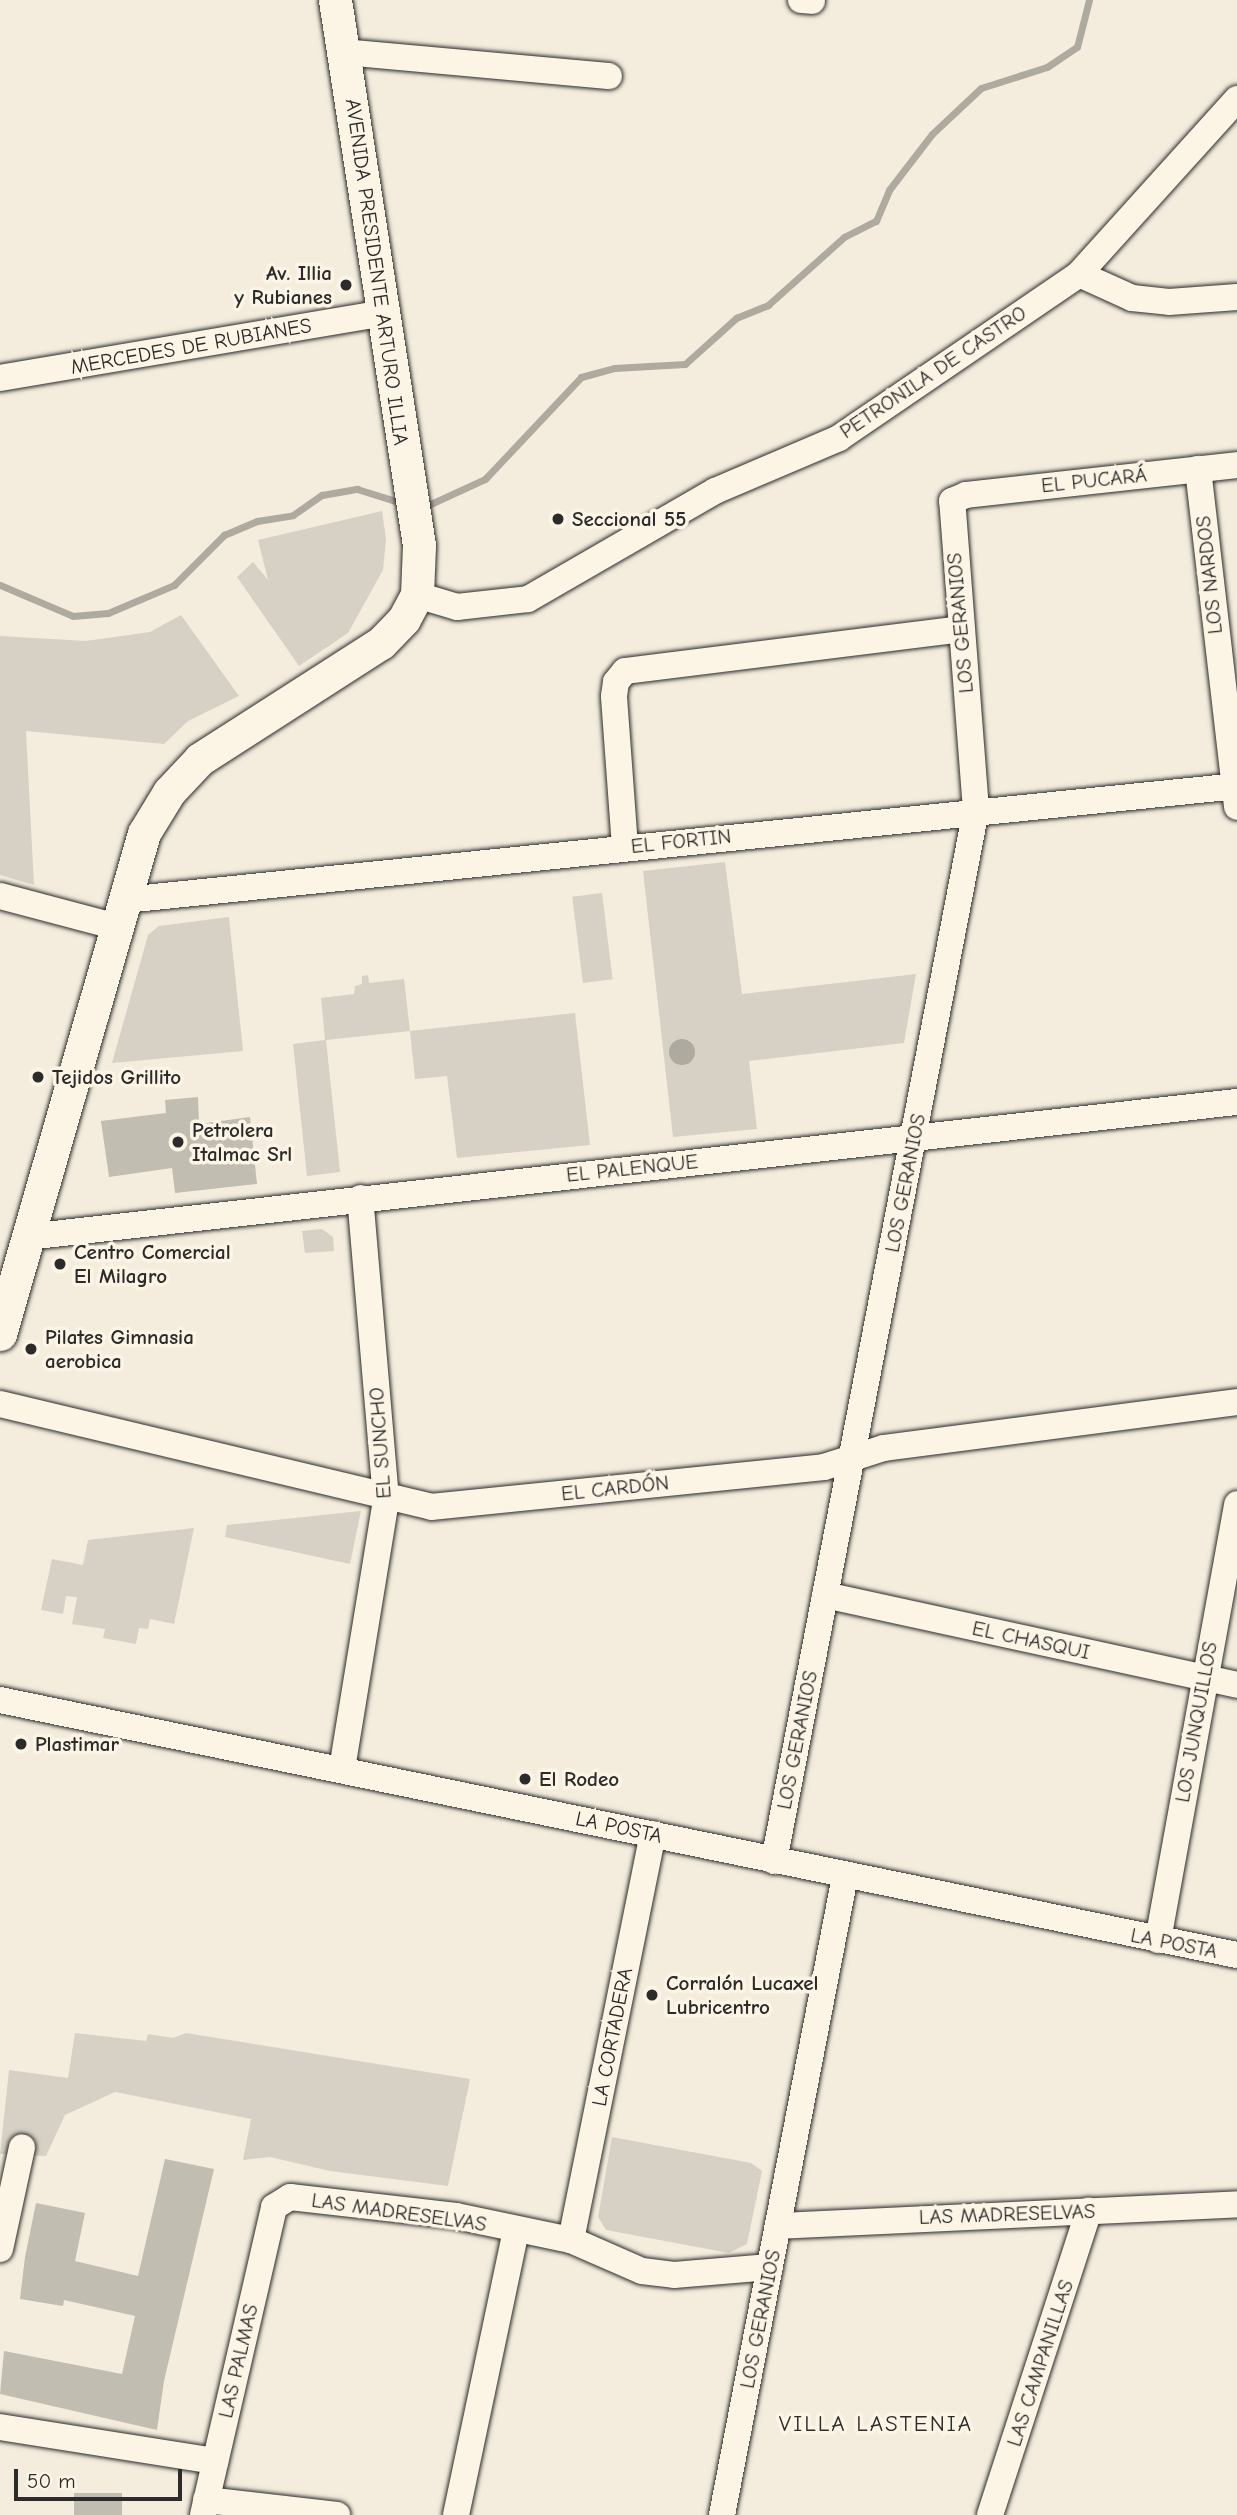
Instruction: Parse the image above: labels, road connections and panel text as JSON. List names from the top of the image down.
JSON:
{
  "streets": {
    "main road": ["AVENIDA PRESIDENTE ARTURO ILLIA"],
    "street": [
      "MERCEDES DE RUBIANES",
      "PETRONILA DE CASTRO",
      "EL PUCARÁ",
      "LOS NARDOS",
      "LOS GERANIOS",
      "EL FORTIN",
      "EL PALENQUE",
      "EL SUNCHO",
      "EL CARDÓN",
      "EL CHASQUI",
      "LOS JUNQUILLOS",
      "LA POSTA",
      "LA CORTADERA",
      "LAS MADRESELVAS",
      "LAS PALMAS",
      "LAS CAMPANILLAS"
    ]
  },
  "crossings": [
    ["AVENIDA PRESIDENTE ARTURO ILLIA", "MERCEDES DE RUBIANES"],
    ["AVENIDA PRESIDENTE ARTURO ILLIA", "PETRONILA DE CASTRO"],
    ["EL PUCARÁ", "LOS NARDOS"],
    ["EL PUCARÁ", "LOS GERANIOS"],
    ["LOS NARDOS", "EL FORTIN"],
    ["LOS GERANIOS", "EL FORTIN"],
    ["LOS GERANIOS", "EL PALENQUE"],
    ["LOS GERANIOS", "EL CARDÓN"],
    ["LOS GERANIOS", "EL CHASQUI"],
    ["LOS GERANIOS", "LA POSTA"],
    ["LOS GERANIOS", "LAS MADRESELVAS"],
    ["EL PALENQUE", "EL SUNCHO"],
    ["EL SUNCHO", "EL CARDÓN"],
    ["EL SUNCHO", "LA POSTA"],
    ["EL CHASQUI", "LOS JUNQUILLOS"],
    ["LOS JUNQUILLOS", "LA POSTA"],
    ["LA POSTA", "LA CORTADERA"],
    ["LA CORTADERA", "LAS MADRESELVAS"],
    ["LAS MADRESELVAS", "LAS PALMAS"],
    ["LAS MADRESELVAS", "LAS CAMPANILLAS"]
  ],
  "districts": ["VILLA LASTENIA"],
  "places": [
    "Av. Illia y Rubianes",
    "Seccional 55",
    "Tejidos Grillito",
    "Petrolera Italmac Srl",
    "Centro Comercial El Milagro",
    "Pilates Gimnasia aerobica",
    "Plastimar",
    "El Rodeo",
    "Corralón Lucaxel Lubricentro"
  ],
  "scale_bar": "50 m"
}
